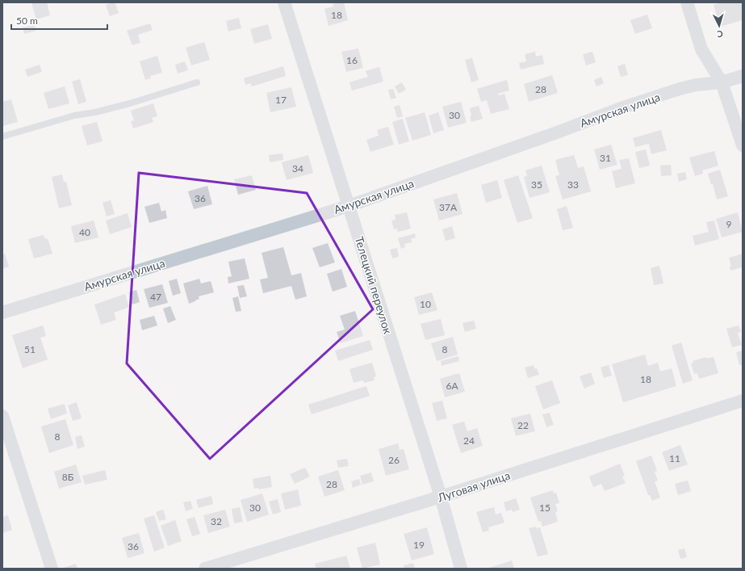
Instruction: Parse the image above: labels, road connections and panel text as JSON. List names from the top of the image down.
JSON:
{
  "streets": {
    "street": ["Амурская улица", "Телецкий переулок", "Луговая улица"]
  },
  "crossings": [
    ["Амурская улица", "Телецкий переулок"],
    ["Телецкий переулок", "Луговая улица"]
  ],
  "house_numbers": [
    "18",
    "16",
    "28",
    "17",
    "30",
    "31",
    "34",
    "35",
    "33",
    "36",
    "37А",
    "9",
    "40",
    "47",
    "10",
    "51",
    "8",
    "18",
    "6А",
    "22",
    "8",
    "24",
    "11",
    "26",
    "8Б",
    "28",
    "30",
    "15",
    "32",
    "19",
    "36"
  ],
  "scale_bar": "50 m",
  "north": "bottom"
}
